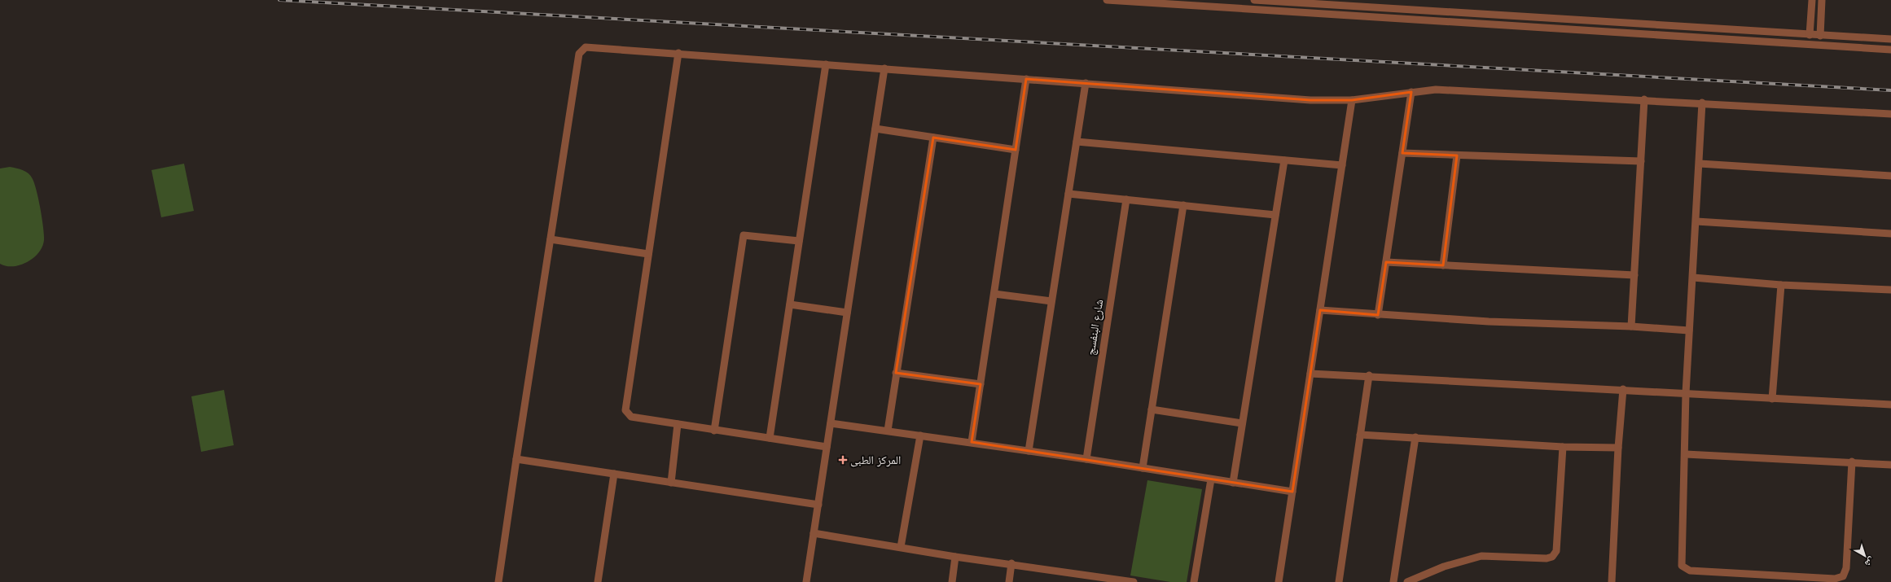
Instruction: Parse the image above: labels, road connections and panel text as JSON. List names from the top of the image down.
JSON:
{
  "streets": {
    "street": ["شارع البنفسج"]
  },
  "places": {
    "health": ["المركز الطبى"]
  },
  "north": "bottom right"
}
